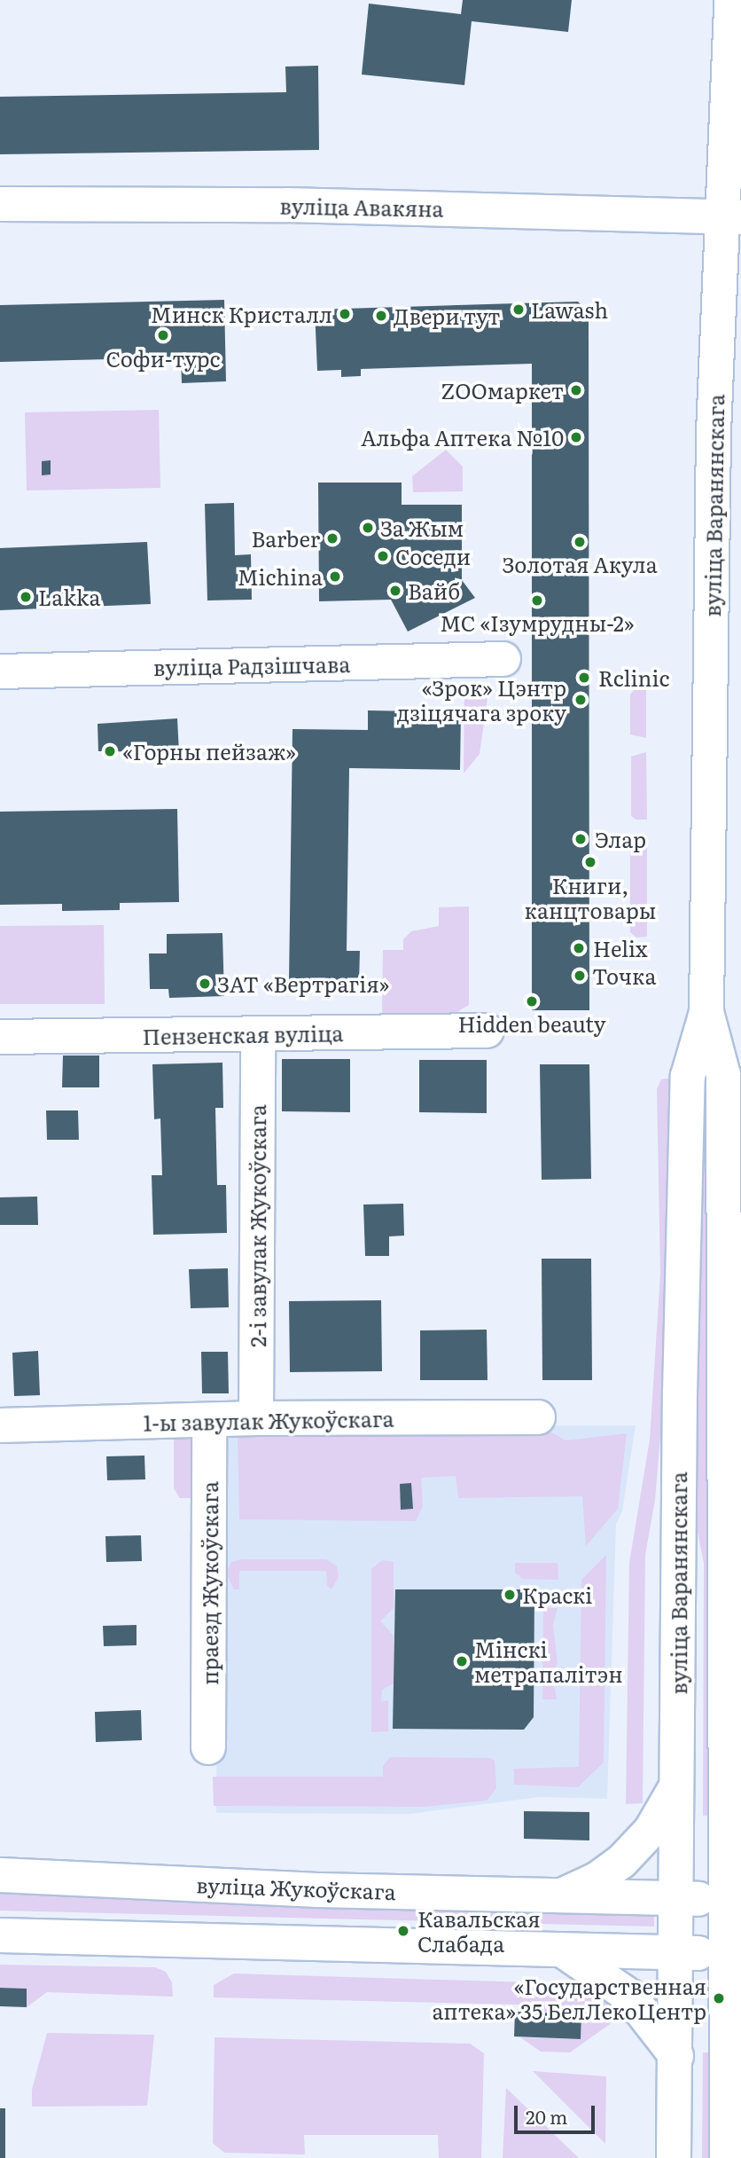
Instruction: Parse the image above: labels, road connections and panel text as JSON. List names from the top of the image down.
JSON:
{
  "streets": {
    "main road": [
      "вуліца Авакяна",
      "вуліца Варанянскага",
      "вуліца Радзішчава",
      "Пензенская вуліца",
      "2-і завулак Жукоўскага",
      "1-ы завулак Жукоўскага",
      "праезд Жукоўскага",
      "вуліца Жукоўскага"
    ]
  },
  "crossings": [
    ["вуліца Авакяна", "вуліца Варанянскага"],
    ["вуліца Варанянскага", "вуліца Жукоўскага"],
    ["Пензенская вуліца", "2-і завулак Жукоўскага"],
    ["2-і завулак Жукоўскага", "1-ы завулак Жукоўскага"],
    ["1-ы завулак Жукоўскага", "праезд Жукоўскага"]
  ],
  "places": [
    "Lawash",
    "Минск Кристалл",
    "Двери тут",
    "Софи-турс",
    "ZOOмаркет",
    "Альфа Аптека №10",
    "За Жым",
    "Barber",
    "Золотая Акула",
    "Соседи",
    "Michina",
    "Вайб",
    "Lakka",
    "МС «Ізумрудны-2»",
    "Rclinic",
    "«Зрок» Цэнтр дзіцячага зроку",
    "«Горны пейзаж»",
    "Элар",
    "Книги, канцтовары",
    "Helix",
    "Точка",
    "ЗАТ «Вертрагія»",
    "Hidden beauty",
    "Краскі",
    "Мінскі метрапалітэн",
    "Кавальская Слабада",
    "«Государственная аптека» 35 БелЛекоЦентр"
  ],
  "scale_bar": "20 m"
}
